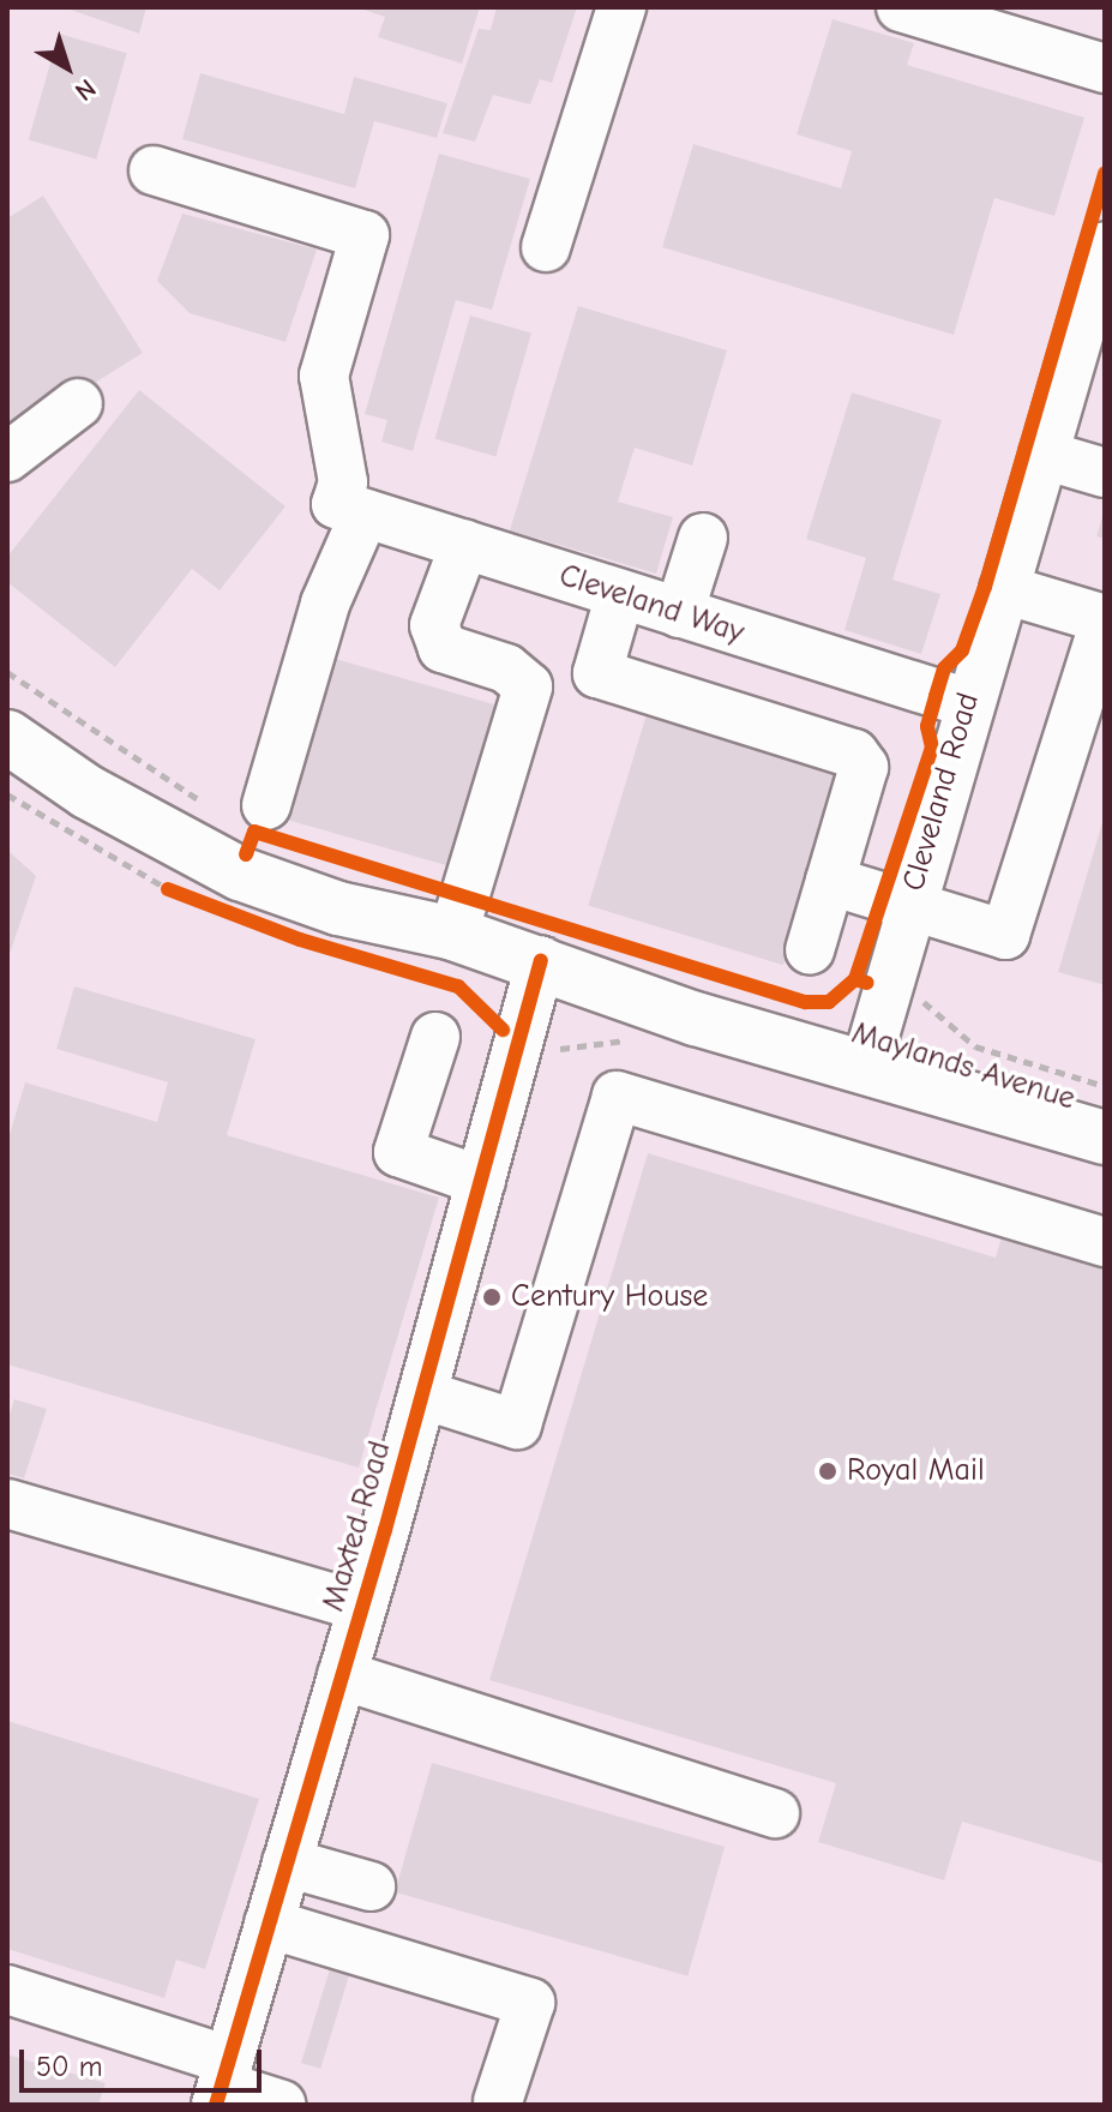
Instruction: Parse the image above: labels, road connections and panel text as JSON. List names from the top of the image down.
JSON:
{
  "streets": {
    "main road": ["Maylands Avenue"],
    "street": ["Cleveland Way", "Cleveland Road", "Maxted Road"]
  },
  "crossings": [
    ["Cleveland Way", "Cleveland Road"],
    ["Cleveland Road", "Maylands Avenue"],
    ["Maylands Avenue", "Maxted Road"]
  ],
  "places": ["Century House", "Royal Mail"],
  "scale_bar": "50 m",
  "north": "bottom right"
}
